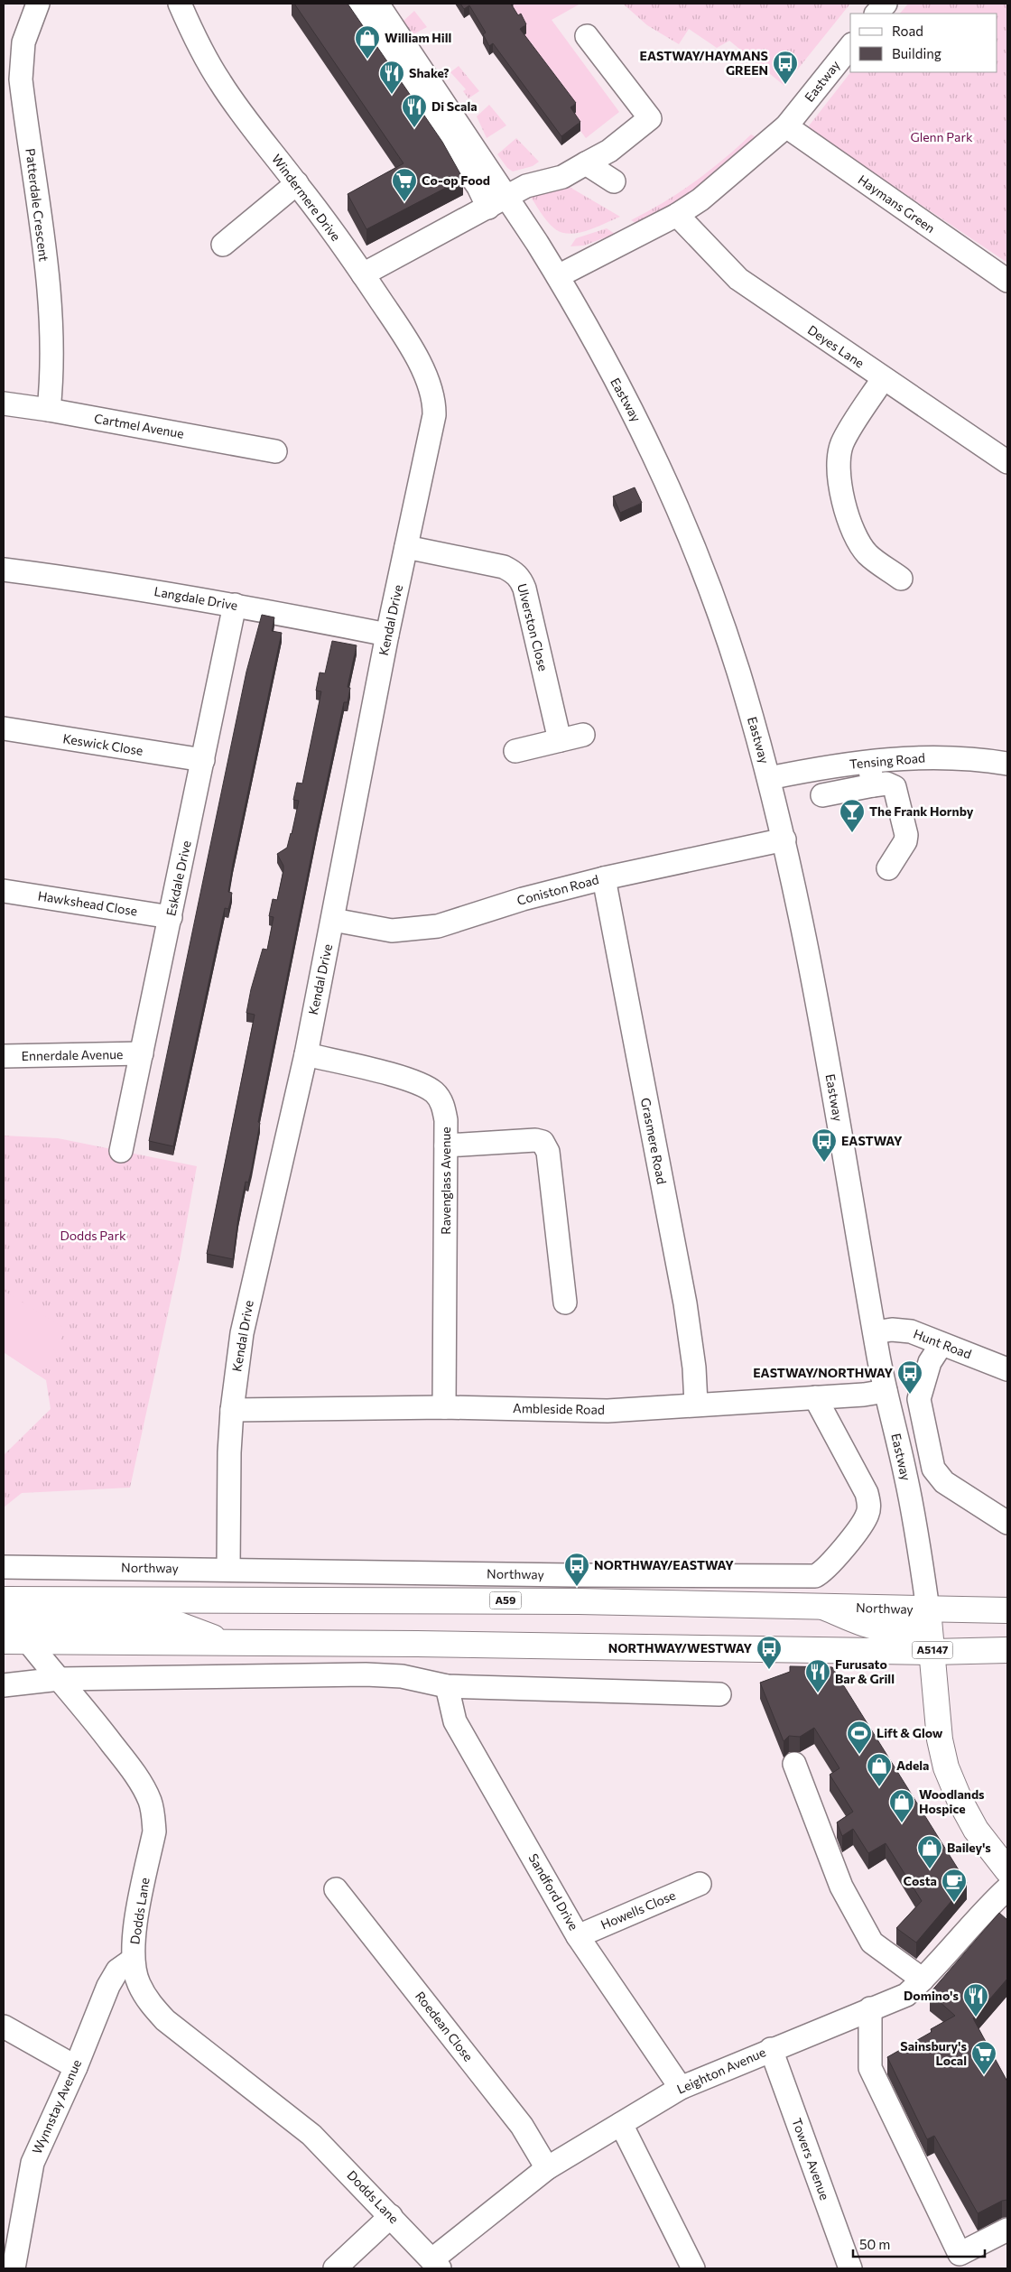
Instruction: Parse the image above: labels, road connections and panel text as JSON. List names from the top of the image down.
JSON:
{
  "streets": {
    "main road": ["Northway", "A59", "A5147"],
    "street": [
      "Eastway",
      "Windermere Drive",
      "Haymans Green",
      "Patterdale Crescent",
      "Deyes Lane",
      "Cartmel Avenue",
      "Langdale Drive",
      "Kendal Drive",
      "Ulverston Close",
      "Keswick Close",
      "Tensing Road",
      "Eskdale Drive",
      "Coniston Road",
      "Hawkshead Close",
      "Ennerdale Avenue",
      "Grasmere Road",
      "Ravenglass Avenue",
      "Hunt Road",
      "Ambleside Road",
      "Sandford Drive",
      "Howells Close",
      "Dodds Lane",
      "Roedean Close",
      "Leighton Avenue",
      "Wynnstay Avenue",
      "Towers Avenue"
    ]
  },
  "crossings": [
    ["Eastway", "Haymans Green"],
    ["Eastway", "Deyes Lane"],
    ["Eastway", "Tensing Road"],
    ["Eastway", "Coniston Road"],
    ["Eastway", "Hunt Road"],
    ["Eastway", "Ambleside Road"],
    ["Eastway", "Northway"],
    ["Eastway", "A5147"],
    ["Windermere Drive", "Kendal Drive"],
    ["Patterdale Crescent", "Cartmel Avenue"],
    ["Langdale Drive", "Kendal Drive"],
    ["Langdale Drive", "Eskdale Drive"],
    ["Kendal Drive", "Ulverston Close"],
    ["Kendal Drive", "Coniston Road"],
    ["Kendal Drive", "Ravenglass Avenue"],
    ["Kendal Drive", "Ambleside Road"],
    ["Kendal Drive", "Northway"],
    ["Keswick Close", "Eskdale Drive"],
    ["Eskdale Drive", "Hawkshead Close"],
    ["Eskdale Drive", "Ennerdale Avenue"],
    ["Coniston Road", "Grasmere Road"],
    ["Grasmere Road", "Ambleside Road"],
    ["Ravenglass Avenue", "Ambleside Road"],
    ["Ambleside Road", "Northway"],
    ["Northway", "A5147"],
    ["Sandford Drive", "Howells Close"],
    ["Sandford Drive", "Leighton Avenue"],
    ["Dodds Lane", "Leighton Avenue"],
    ["Dodds Lane", "Wynnstay Avenue"],
    ["Roedean Close", "Leighton Avenue"],
    ["Leighton Avenue", "Towers Avenue"]
  ],
  "parks": ["Glenn Park", "Dodds Park"],
  "places": {
    "shop": [
      "William Hill",
      "Adela",
      "Woodlands Hospice",
      "Bailey's"
    ],
    "bus stop": [
      "EASTWAY/HAYMANS GREEN",
      "EASTWAY",
      "EASTWAY/NORTHWAY",
      "NORTHWAY/EASTWAY",
      "NORTHWAY/WESTWAY"
    ],
    "restaurant": [
      "Shake?",
      "Di Scala",
      "Furusato Bar & Grill",
      "Domino's"
    ],
    "supermarket": ["Co-op Food", "Sainsbury's Local"],
    "bar": ["The Frank Hornby"],
    "sports": ["Lift & Glow"],
    "cafe": ["Costa"]
  },
  "legend": ["Road", "Building"],
  "scale_bar": "50 m"
}
